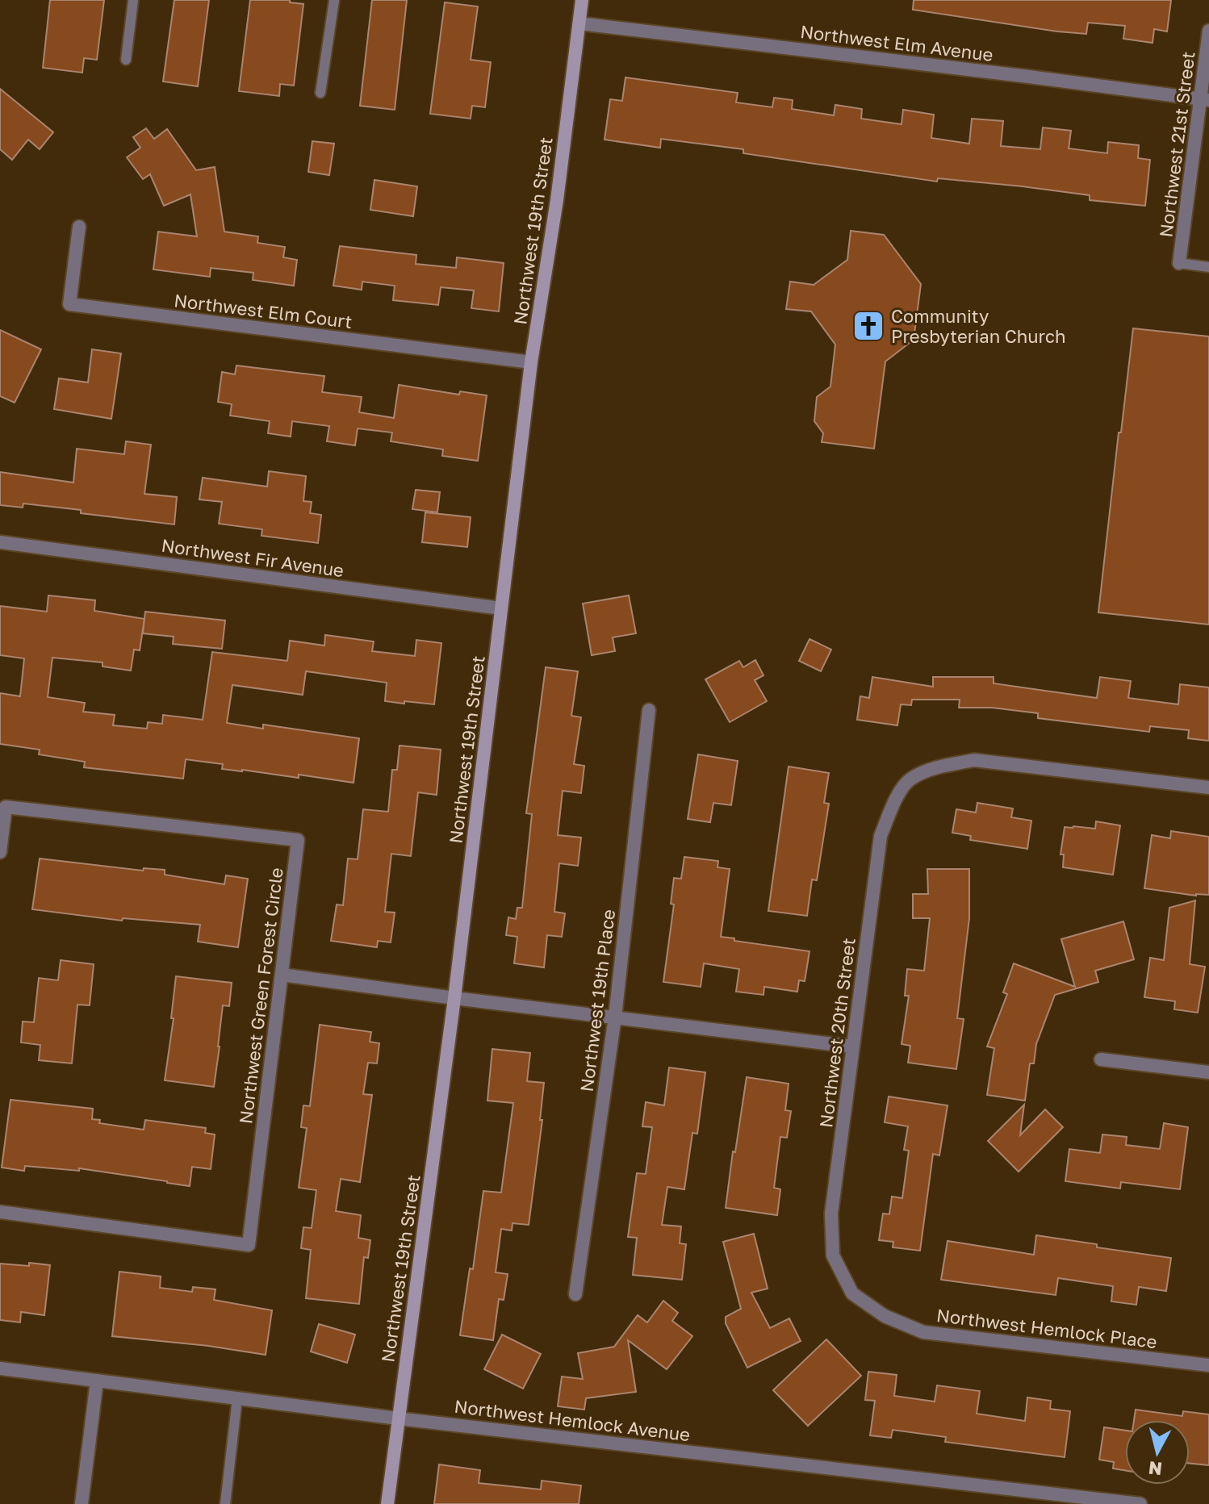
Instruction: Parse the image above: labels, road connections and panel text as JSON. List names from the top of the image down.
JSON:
{
  "streets": {
    "main road": ["Northwest 19th Street"],
    "street": [
      "Northwest Elm Avenue",
      "Northwest 21st Street",
      "Northwest Elm Court",
      "Northwest Fir Avenue",
      "Northwest Green Forest Circle",
      "Northwest 19th Place",
      "Northwest 20th Street",
      "Northwest Hemlock Place",
      "Northwest Hemlock Avenue"
    ]
  },
  "crossings": [
    ["Northwest Elm Avenue", "Northwest 21st Street"],
    ["Northwest Elm Avenue", "Northwest 19th Street"],
    ["Northwest 19th Street", "Northwest Elm Court"],
    ["Northwest 19th Street", "Northwest Fir Avenue"],
    ["Northwest 19th Street", "Northwest Hemlock Avenue"],
    ["Northwest 20th Street", "Northwest Hemlock Place"]
  ],
  "places": {
    "church": ["Community Presbyterian Church"]
  },
  "north": "bottom"
}
